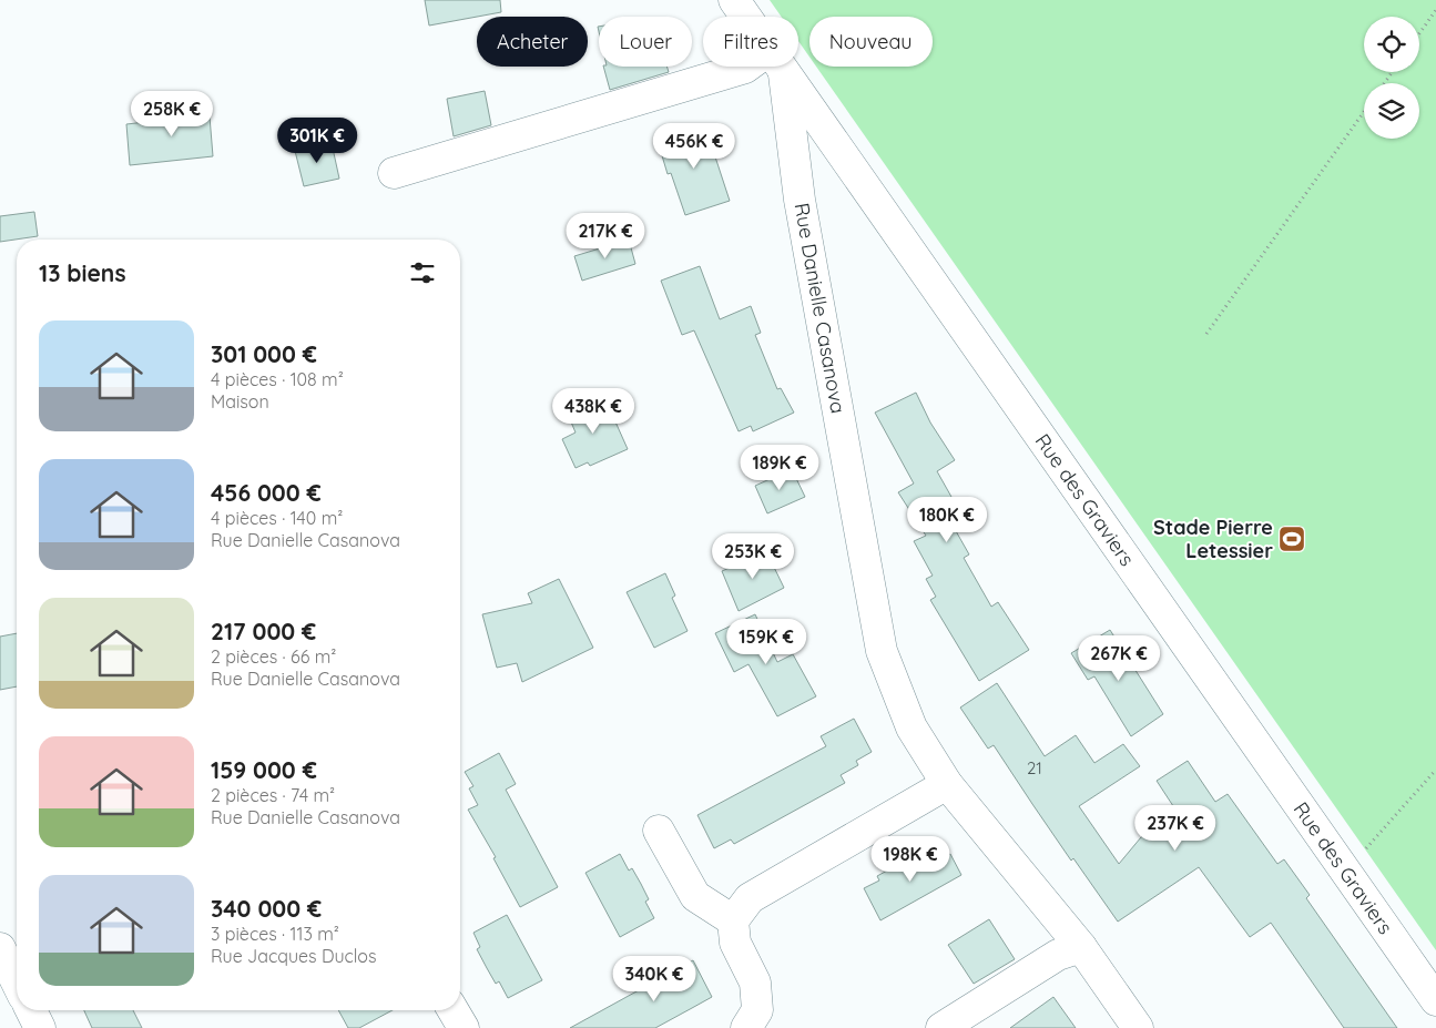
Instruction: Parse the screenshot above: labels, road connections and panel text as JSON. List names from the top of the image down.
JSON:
{
  "streets": {
    "street": ["Rue Danielle Casanova", "Rue des Graviers"]
  },
  "places": {
    "sports": ["Stade Pierre Letessier"]
  },
  "house_numbers": ["21"],
  "page": {
    "chip": [
      "Acheter",
      "Louer",
      "Filtres",
      "Nouveau"
    ],
    "price": [
      "258K €",
      "301K €",
      "456K €",
      "217K €",
      "438K €",
      "189K €",
      "180K €",
      "253K €",
      "159K €",
      "267K €",
      "237K €",
      "198K €",
      "340K €"
    ],
    "heading": "13 biens",
    "list": [
      {
        "name": "301 000 €",
        "note": "4 pièces · 108 m² · Maison"
      },
      {
        "name": "456 000 €",
        "note": "4 pièces · 140 m² · Rue Danielle Casanova"
      },
      {
        "name": "217 000 €",
        "note": "2 pièces · 66 m² · Rue Danielle Casanova"
      },
      {
        "name": "159 000 €",
        "note": "2 pièces · 74 m² · Rue Danielle Casanova"
      },
      {
        "name": "340 000 €",
        "note": "3 pièces · 113 m² · Rue Jacques Duclos"
      }
    ]
  }
}
